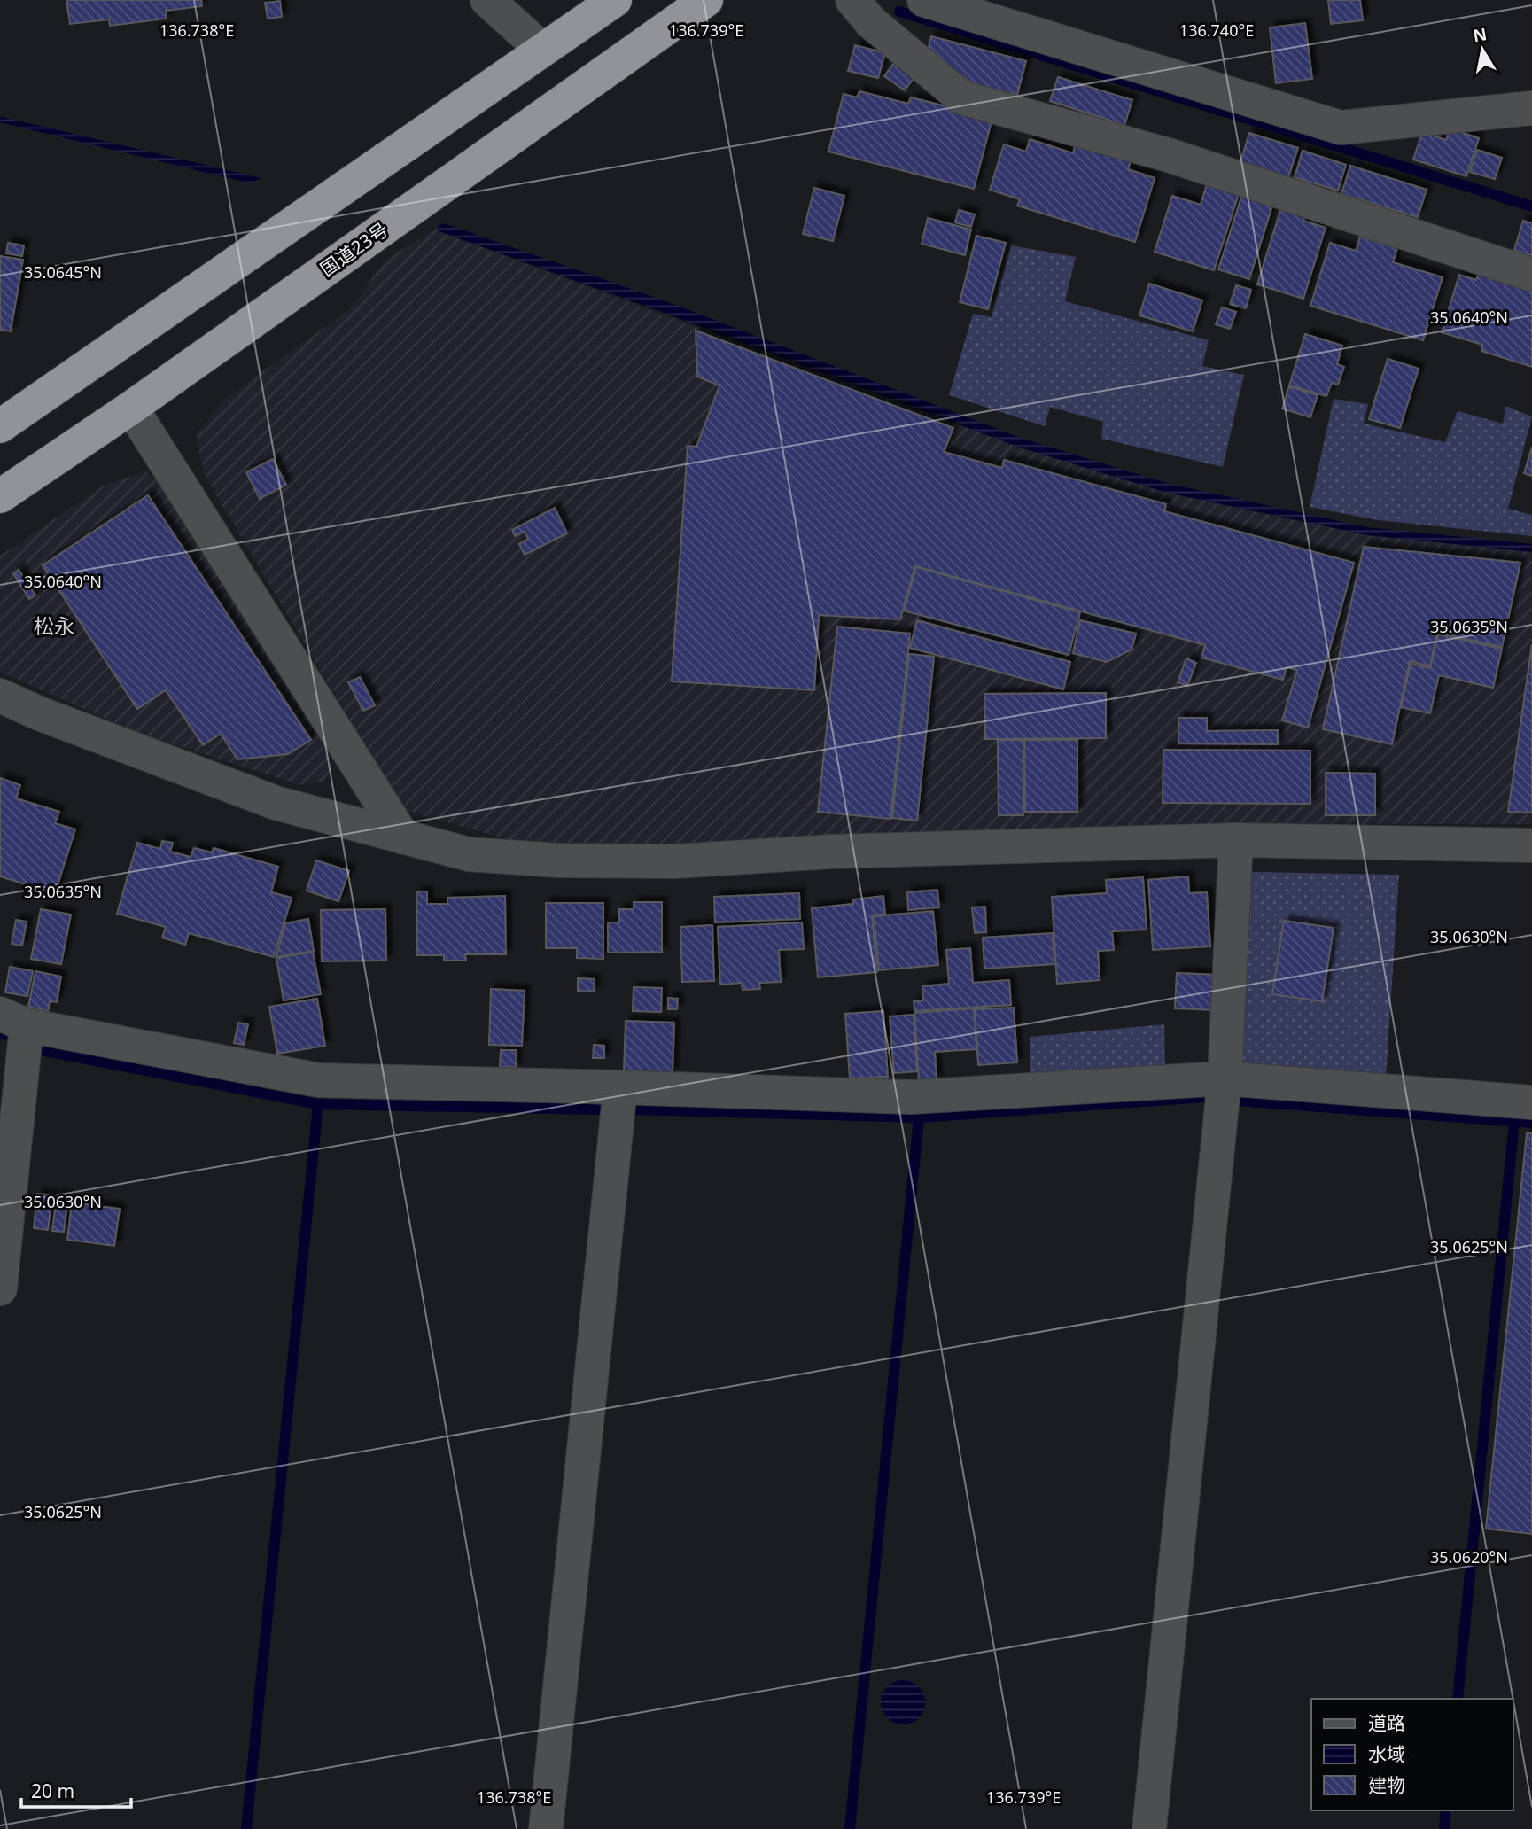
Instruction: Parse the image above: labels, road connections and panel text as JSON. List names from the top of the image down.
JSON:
{
  "streets": {
    "highway": ["国道23号"]
  },
  "districts": ["松永"],
  "legend": ["道路", "水域", "建物"],
  "scale_bar": "20 m",
  "north": "top",
  "coordinates": [
    "136.738°E",
    "136.739°E",
    "136.740°E",
    "35.0645°N",
    "35.0640°N",
    "35.0635°N",
    "35.0630°N",
    "35.0625°N",
    "35.0620°N"
  ]
}
